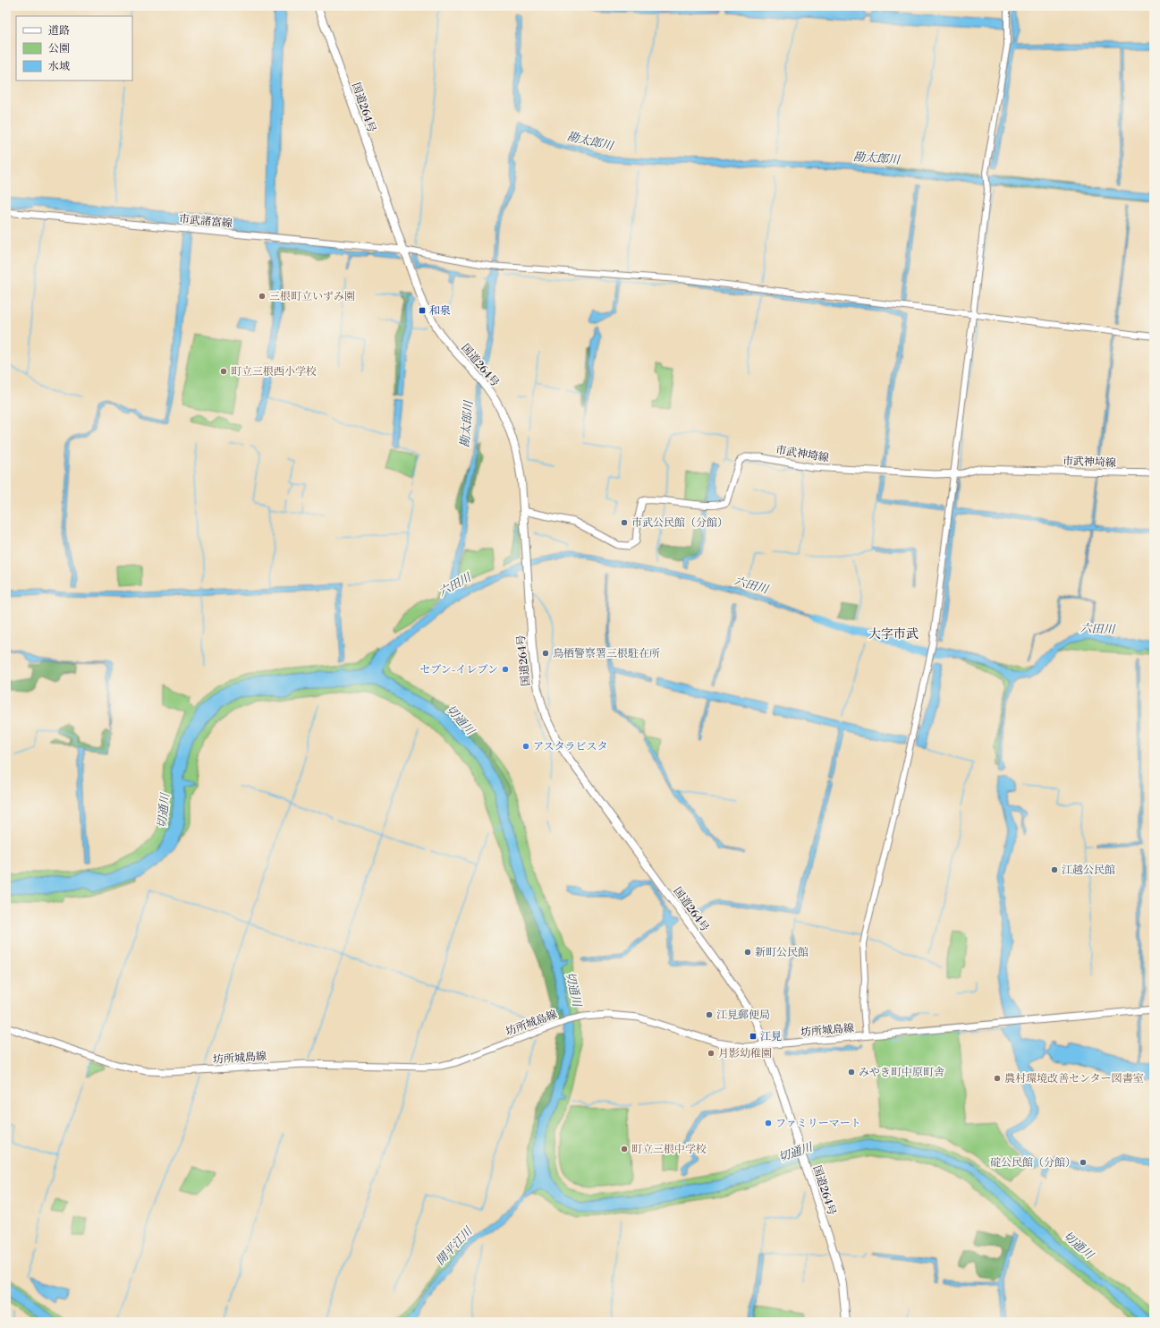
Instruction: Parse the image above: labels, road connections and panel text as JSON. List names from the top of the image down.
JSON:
{
  "streets": {
    "highway": ["国道264号"],
    "main road": ["市武諸富線", "市武神埼線", "坊所城島線"]
  },
  "crossings": [
    ["国道264号", "市武諸富線"],
    ["国道264号", "市武神埼線"],
    ["国道264号", "坊所城島線"]
  ],
  "districts": ["大字市武"],
  "water": [
    "勘太郎川",
    "六田川",
    "切通川",
    "開平江川"
  ],
  "places": {
    "other": [
      "三根町立いずみ園",
      "町立三根西小学校",
      "市武公民館（分館）",
      "鳥栖警察署三根駐在所",
      "セブン-イレブン",
      "アスタラビスタ",
      "江越公民館",
      "新町公民館",
      "江見郵便局",
      "月影幼稚園",
      "みやき町中原町舎",
      "農村環境改善センター図書室",
      "ファミリーマート",
      "町立三根中学校",
      "碇公民館（分館）"
    ],
    "transit": ["和泉", "江見"]
  },
  "legend": ["道路", "公園", "水域"]
}
